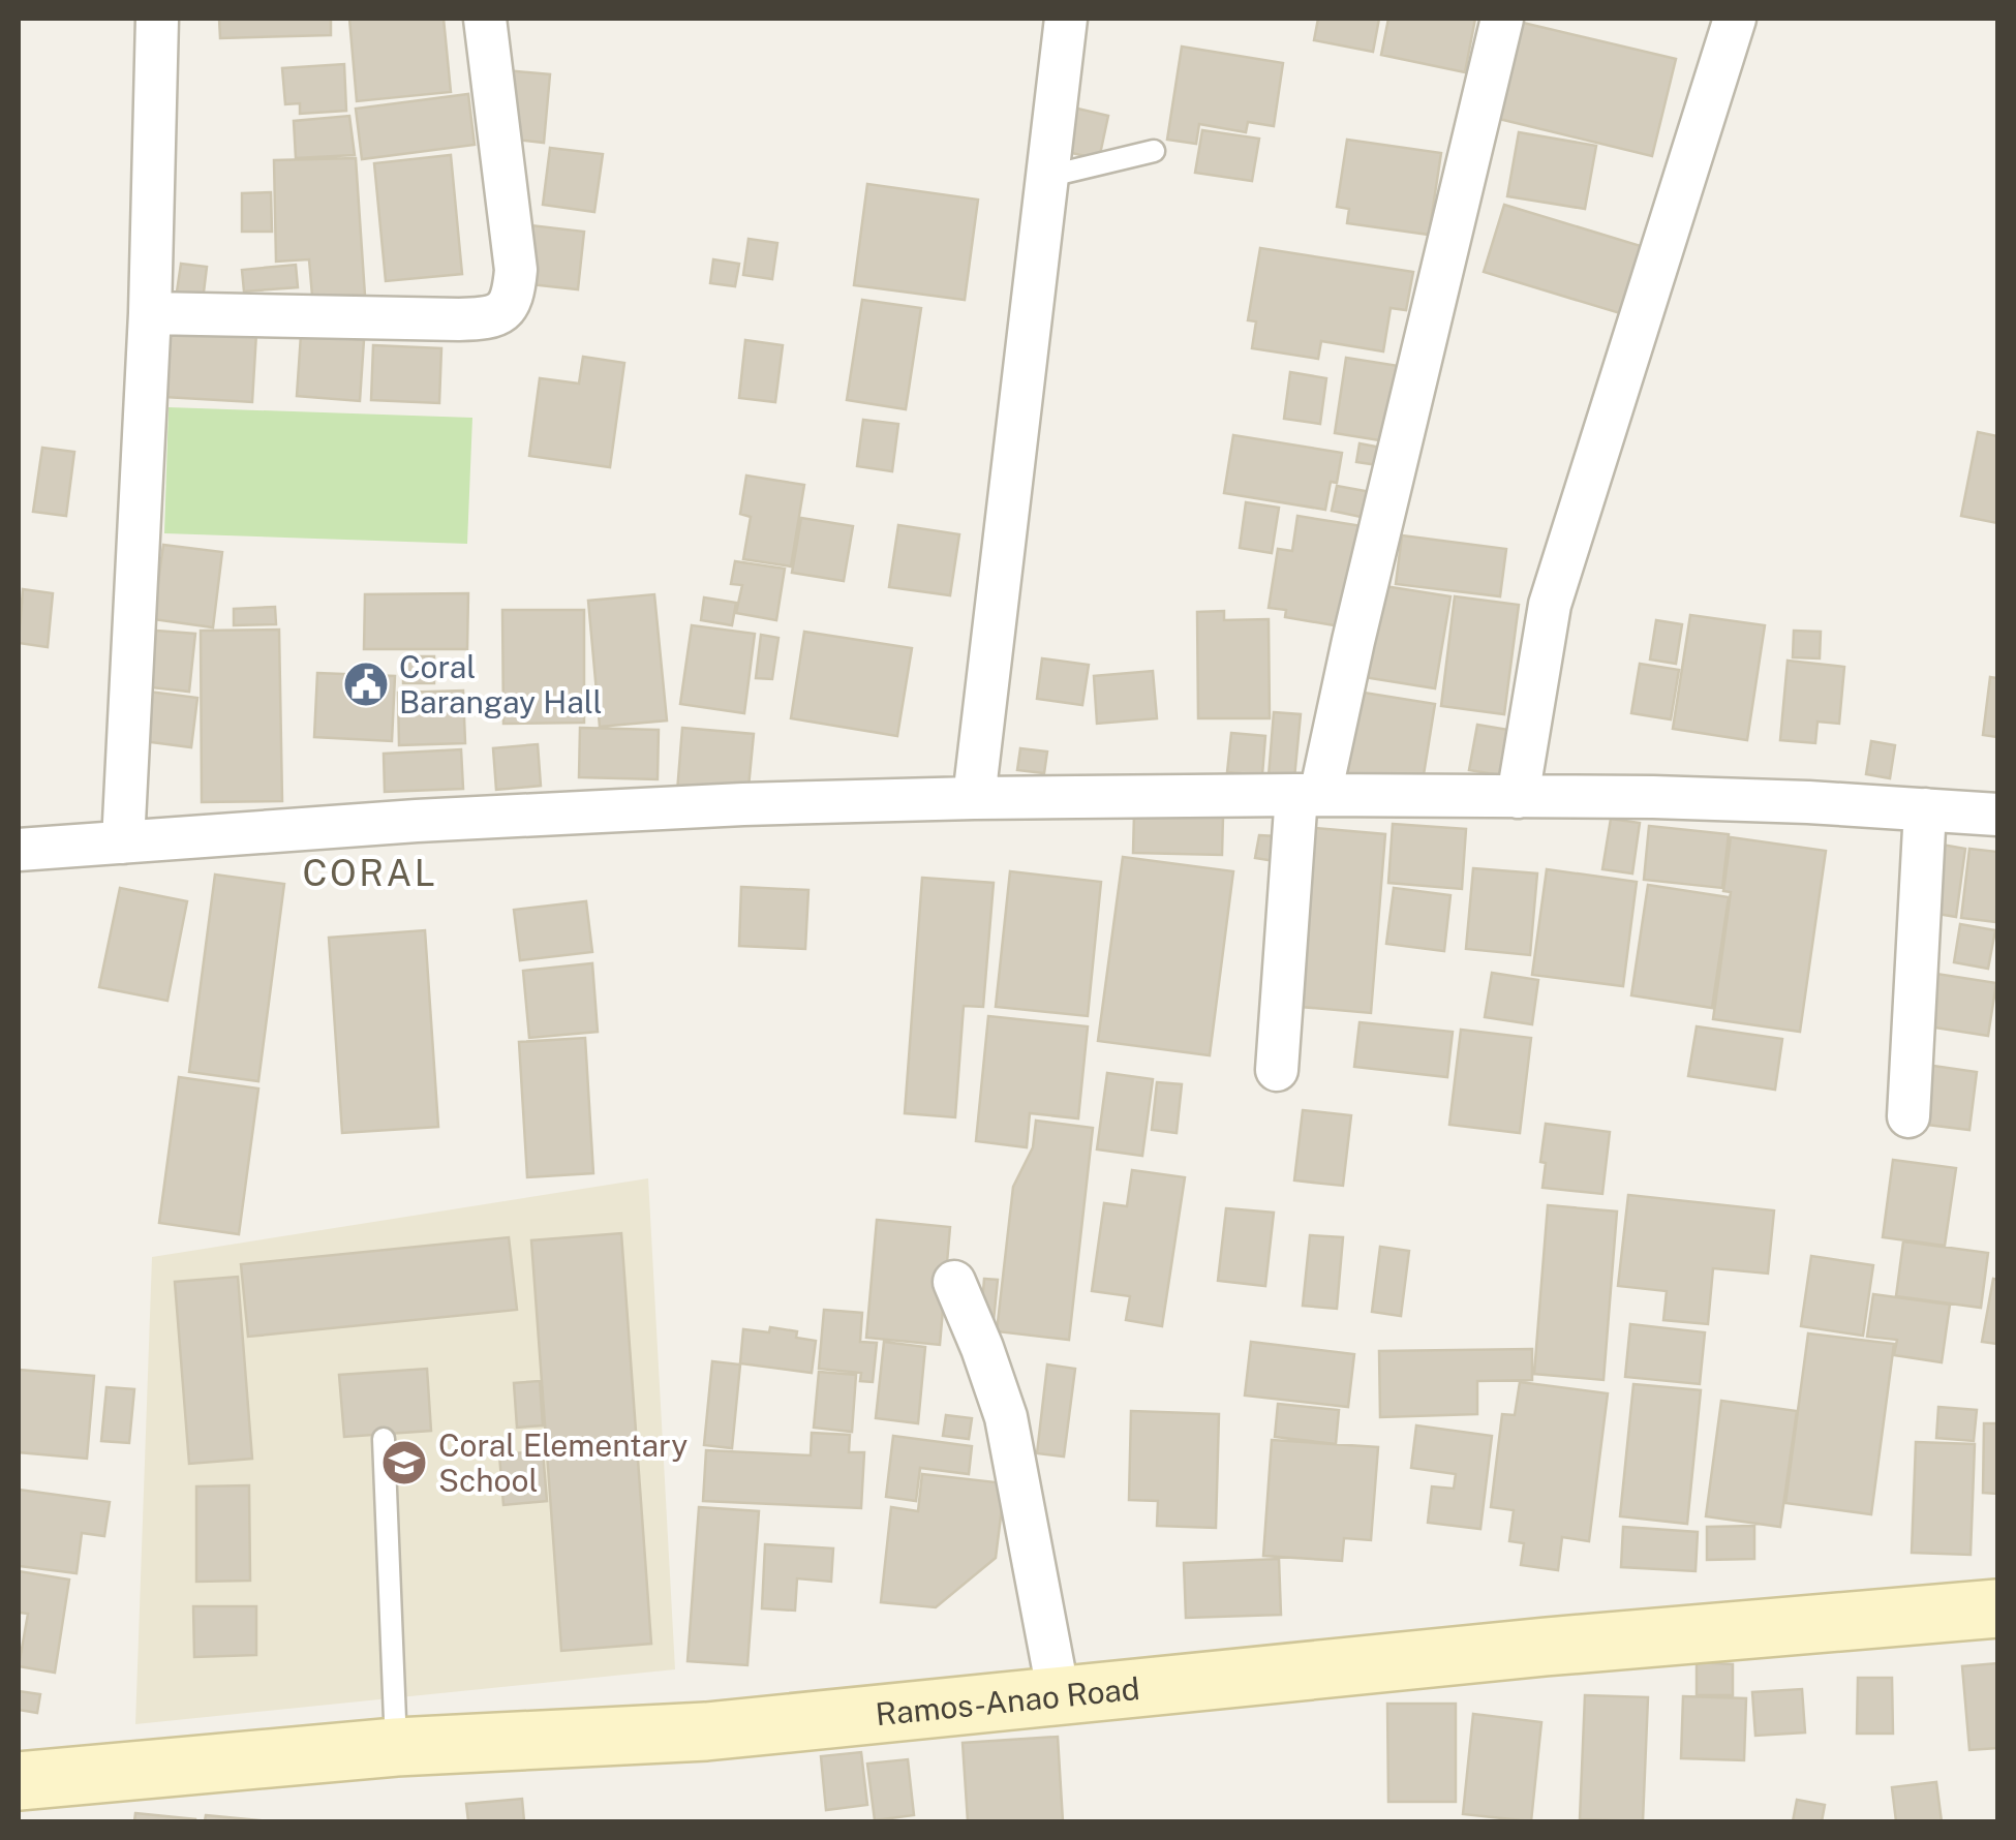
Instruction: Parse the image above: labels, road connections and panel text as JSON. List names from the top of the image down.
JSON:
{
  "streets": {
    "main road": ["Ramos-Anao Road"]
  },
  "districts": ["CORAL"],
  "places": {
    "public building": ["Coral Barangay Hall"],
    "school or university": ["Coral Elementary School"]
  }
}
